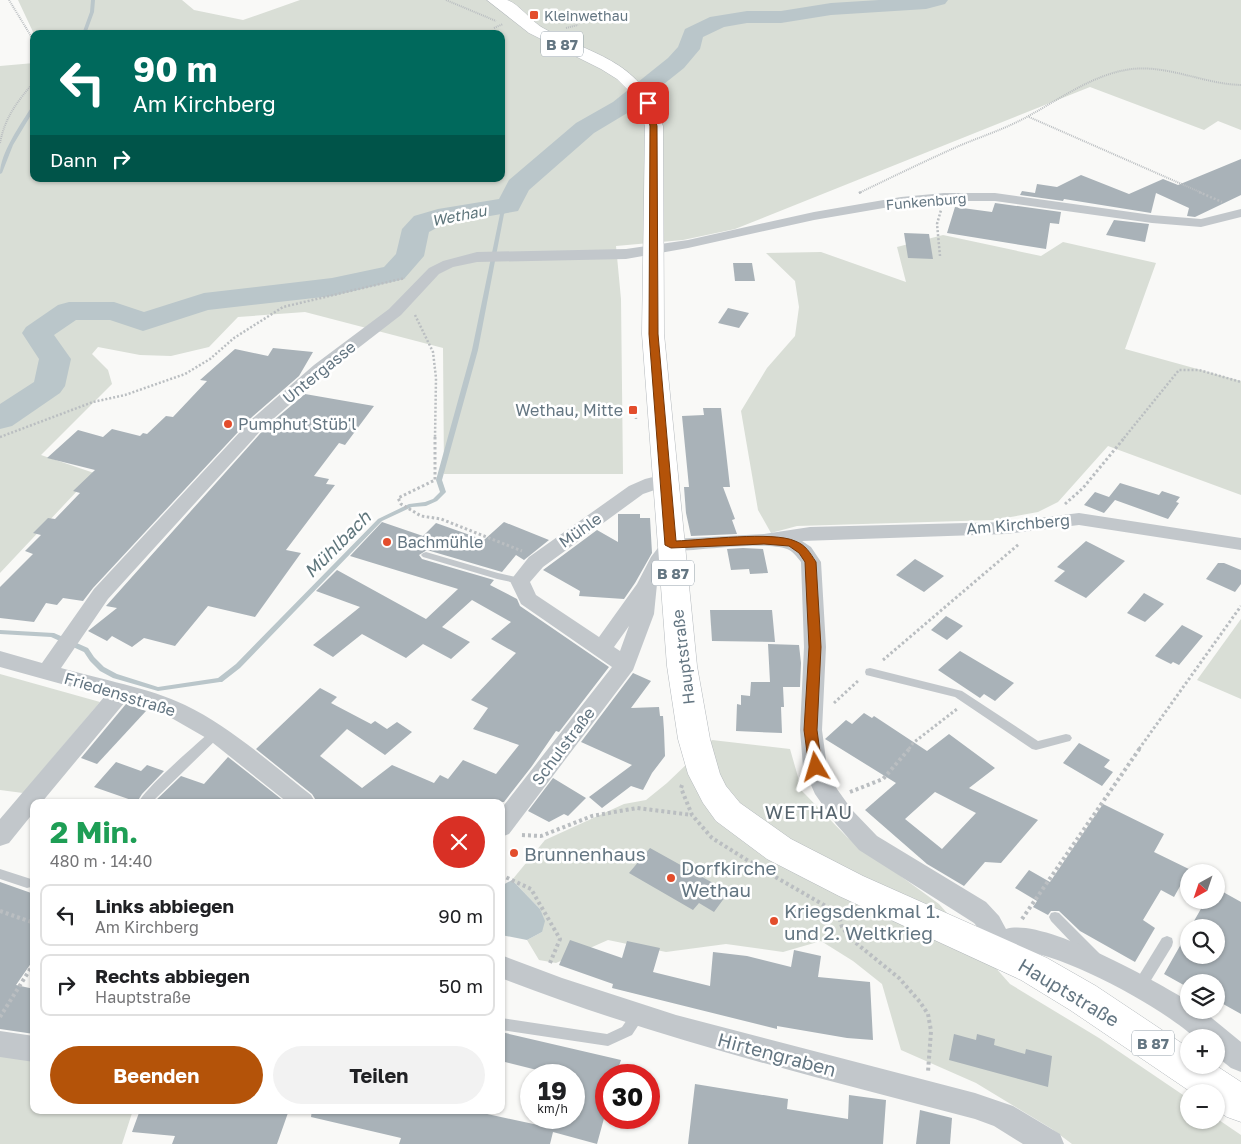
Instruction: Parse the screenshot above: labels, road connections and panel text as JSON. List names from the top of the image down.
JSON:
{
  "streets": {
    "main road": ["B 87", "Hauptstraße"],
    "street": [
      "Funkenburg",
      "Untergasse",
      "Am Kirchberg",
      "Mühle",
      "Friedensstraße",
      "Schulstraße",
      "Hirtengraben"
    ]
  },
  "crossings": [
    ["Funkenburg", "Untergasse"],
    ["Funkenburg", "Hauptstraße"],
    ["Untergasse", "Hauptstraße"],
    ["Untergasse", "Friedensstraße"],
    ["Am Kirchberg", "Hauptstraße"],
    ["Am Kirchberg", "Schulstraße"],
    ["Mühle", "Hauptstraße"],
    ["Hauptstraße", "Schulstraße"]
  ],
  "districts": ["WETHAU"],
  "water": ["Wethau", "Mühlbach"],
  "places": {
    "transit": ["Kleinwethau", "Wethau, Mitte"],
    "other": [
      "Pumphut Stüb'l",
      "Bachmühle",
      "Brunnenhaus",
      "Dorfkirche Wethau",
      "Kriegsdenkmal 1. und 2. Weltkrieg"
    ]
  },
  "north": "bottom left",
  "page": {
    "turn": ["90 m", "Am Kirchberg"],
    "then": "Dann",
    "heading": ["2 Min.", "480 m · 14:40"],
    "map_buttons": ["+", "−"],
    "list": [
      {
        "name": "Links abbiegen",
        "note": "Am Kirchberg",
        "value": "90 m"
      },
      {
        "name": "Rechts abbiegen",
        "note": "Hauptstraße",
        "value": "50 m"
      }
    ],
    "buttons": ["Beenden", "Teilen"],
    "speed": "19 km/h",
    "limit": "30"
  }
}
